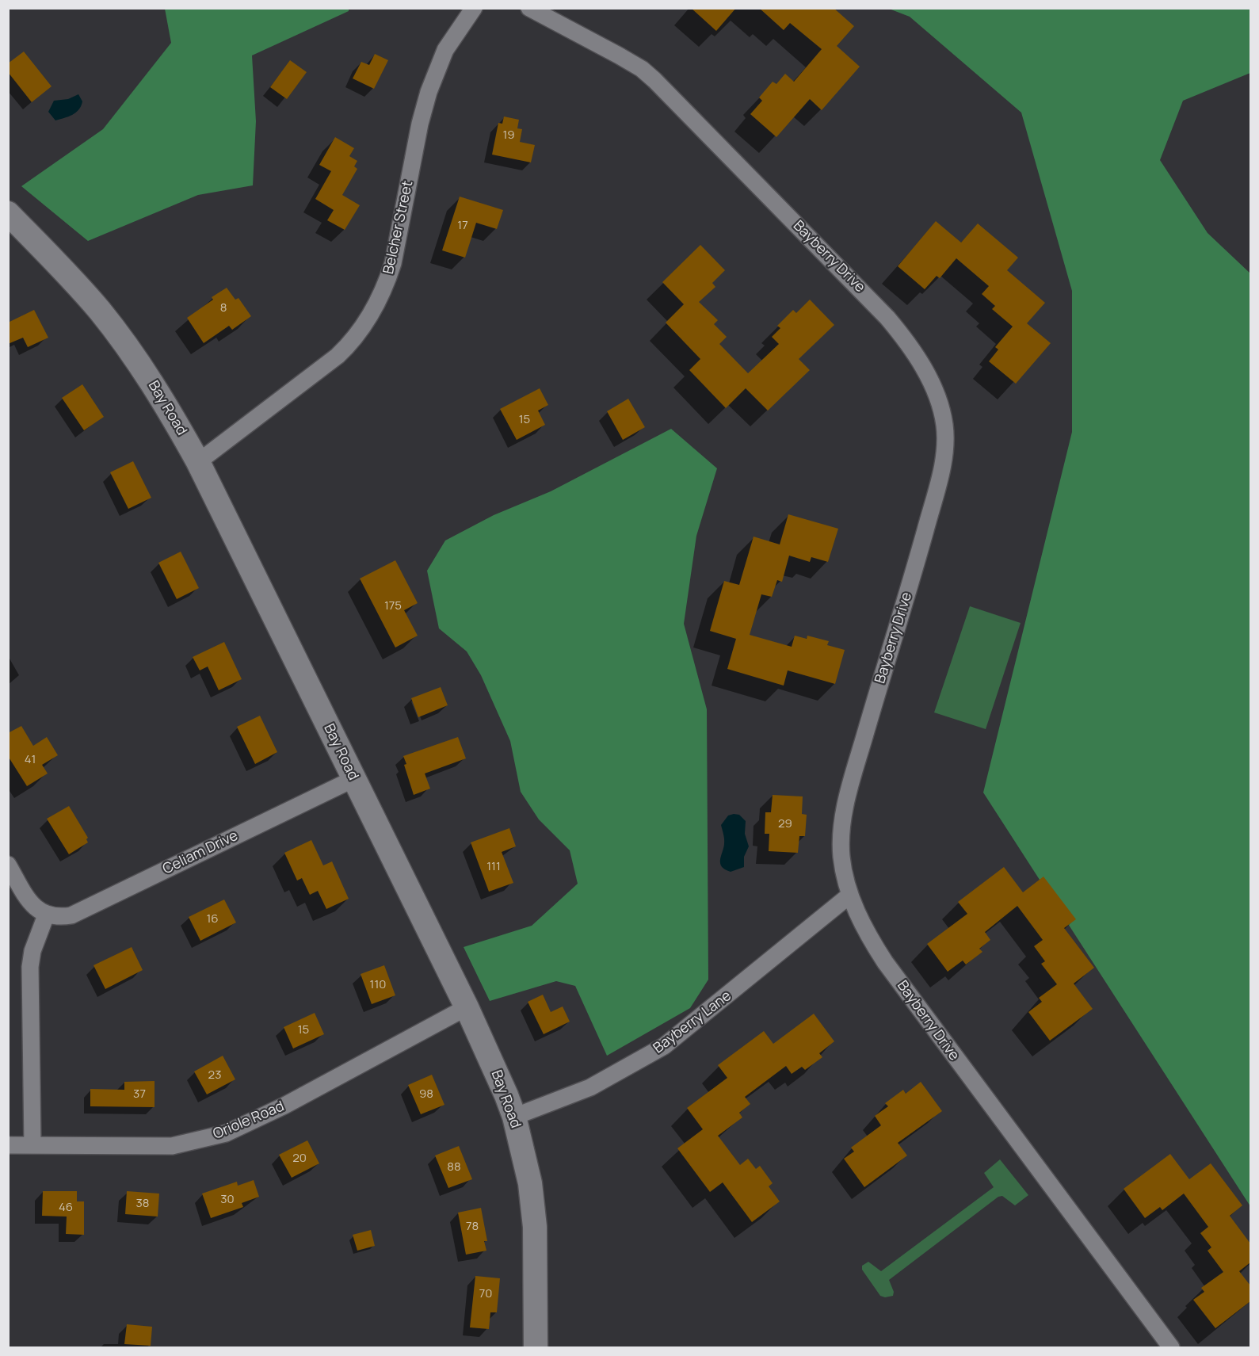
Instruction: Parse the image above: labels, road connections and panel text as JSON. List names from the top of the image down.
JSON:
{
  "streets": {
    "main road": ["Bay Road"],
    "street": [
      "Belcher Street",
      "Bayberry Drive",
      "Celiam Drive",
      "Bayberry Lane",
      "Oriole Road"
    ]
  },
  "crossings": [
    ["Belcher Street", "Bay Road"],
    ["Bayberry Drive", "Bayberry Lane"],
    ["Bay Road", "Celiam Drive"],
    ["Bay Road", "Bayberry Lane"],
    ["Bay Road", "Oriole Road"]
  ],
  "house_numbers": [
    "19",
    "17",
    "8",
    "15",
    "175",
    "41",
    "29",
    "111",
    "16",
    "110",
    "15",
    "23",
    "37",
    "98",
    "20",
    "88",
    "30",
    "38",
    "46",
    "78",
    "70"
  ]
}
